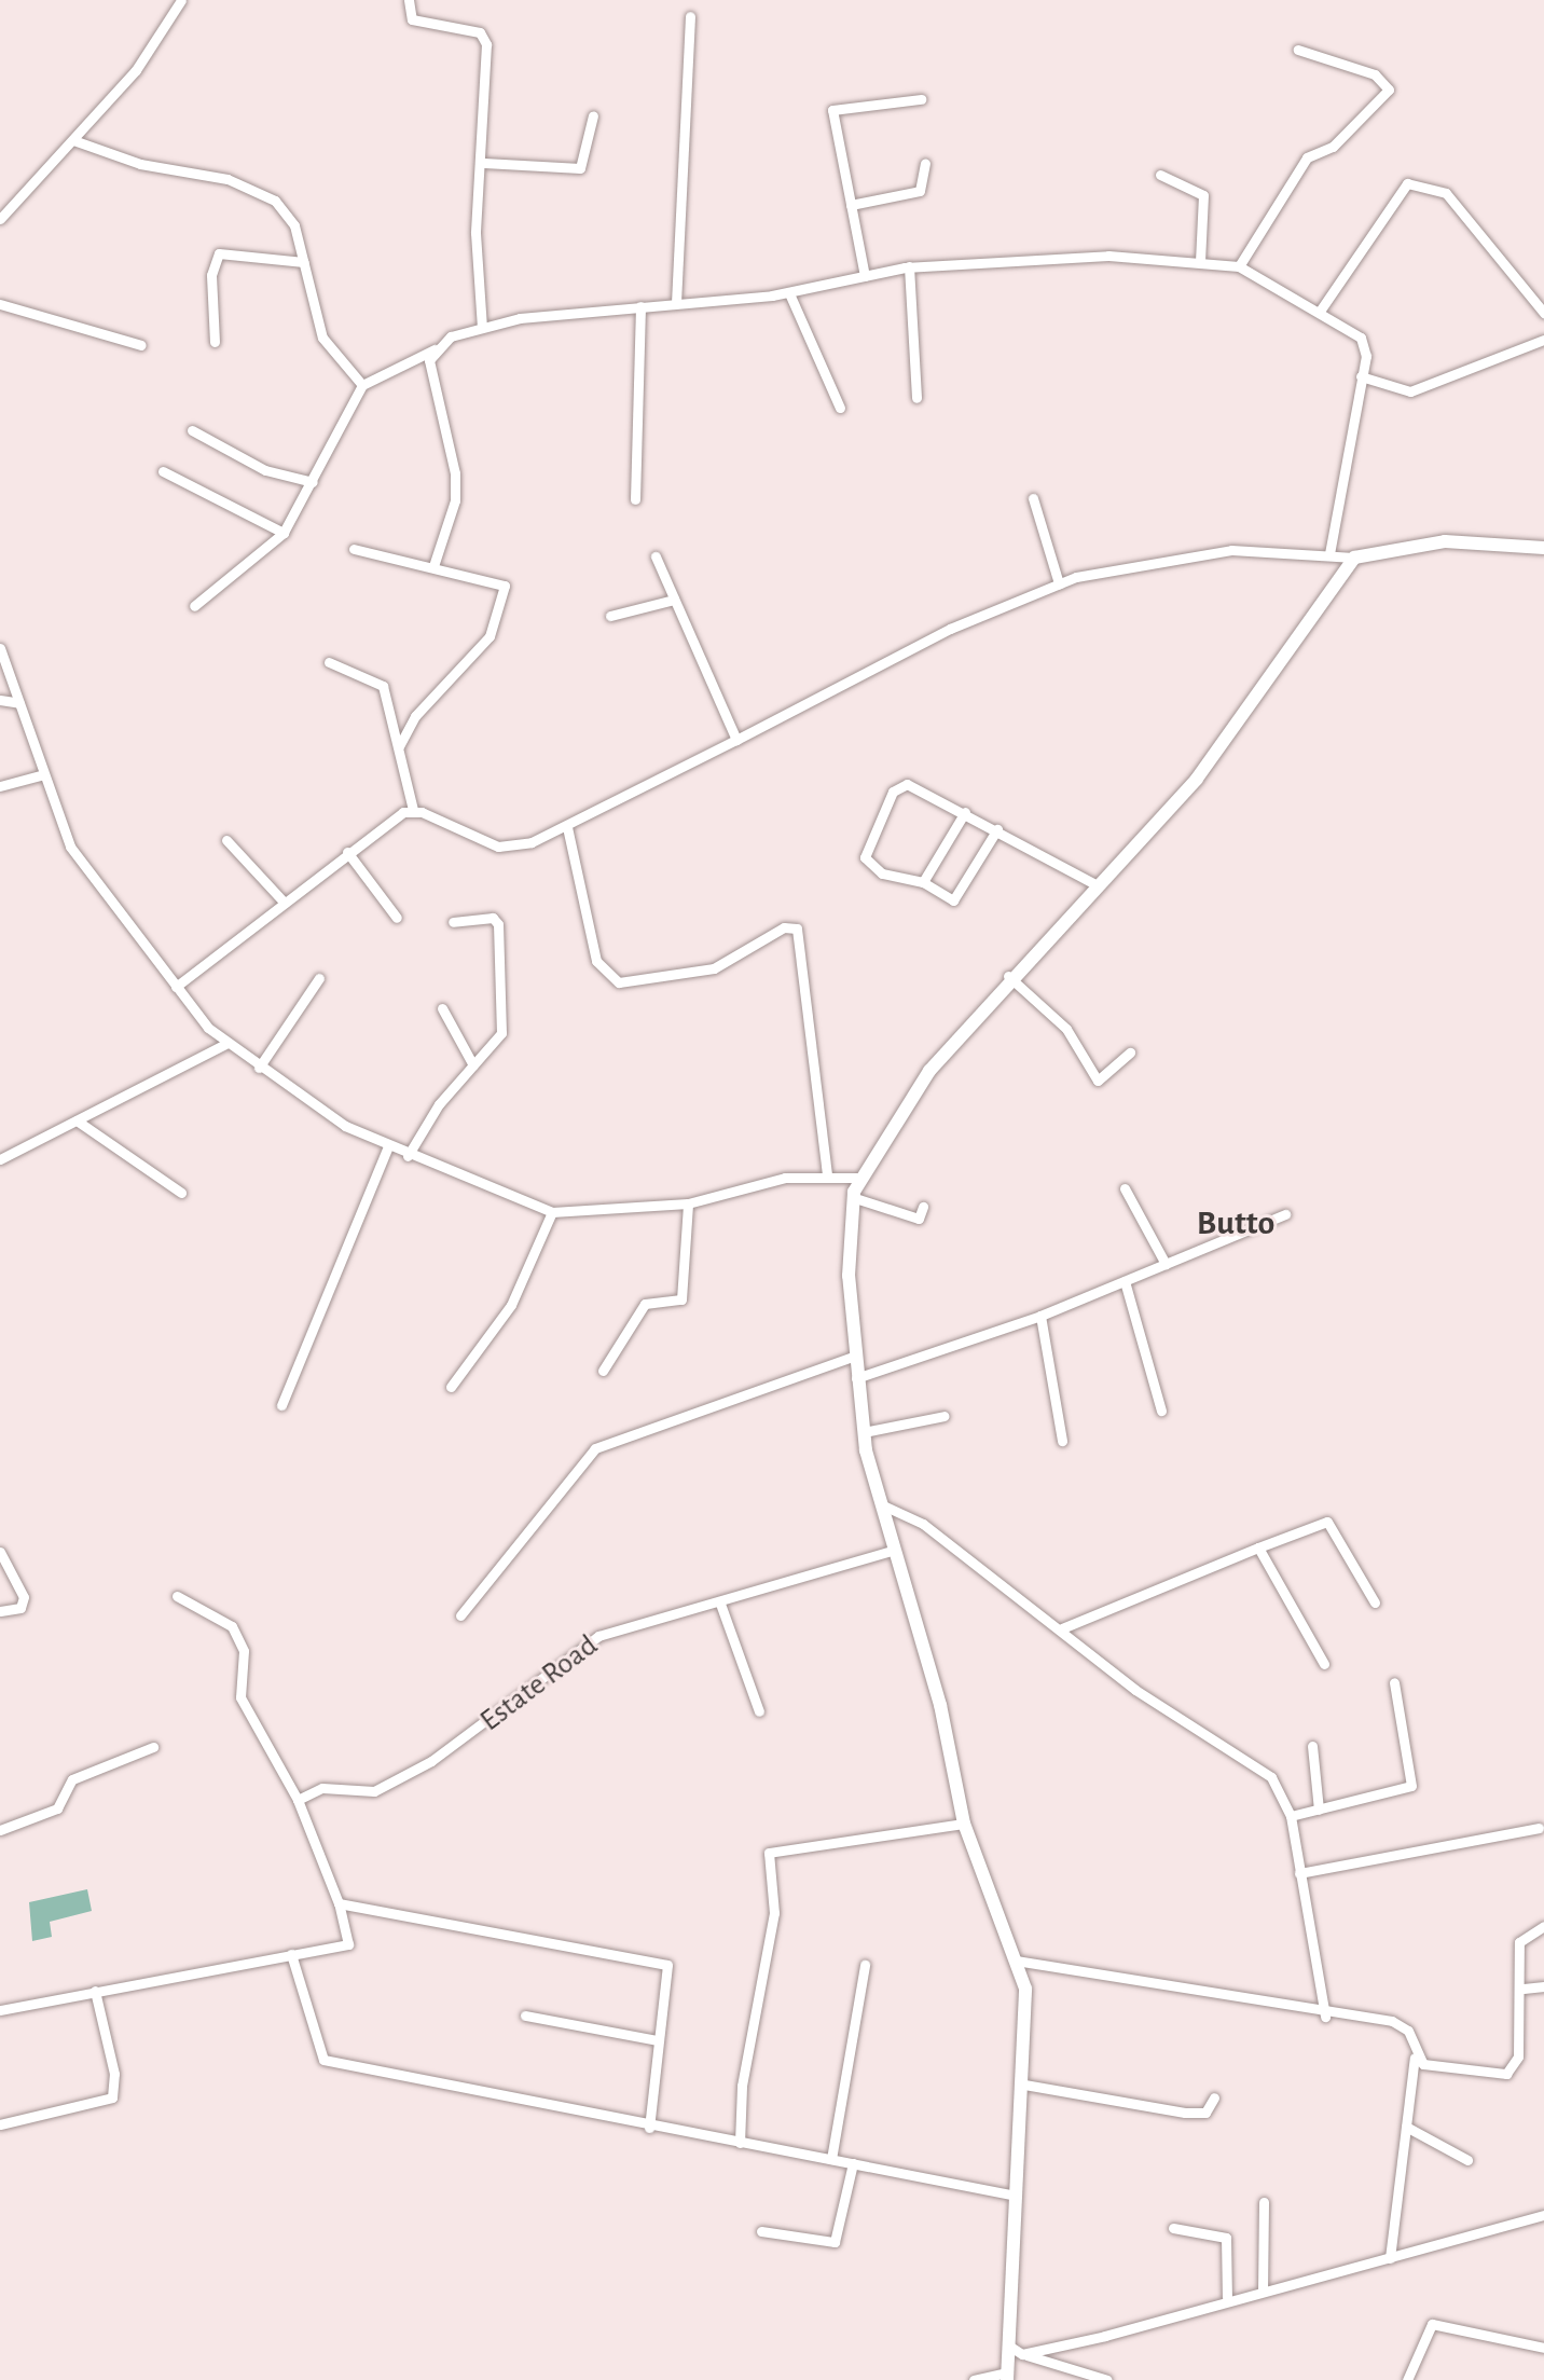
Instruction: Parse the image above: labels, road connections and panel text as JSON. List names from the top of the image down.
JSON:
{
  "streets": {
    "street": ["Estate Road"]
  },
  "districts": ["Butto"]
}
